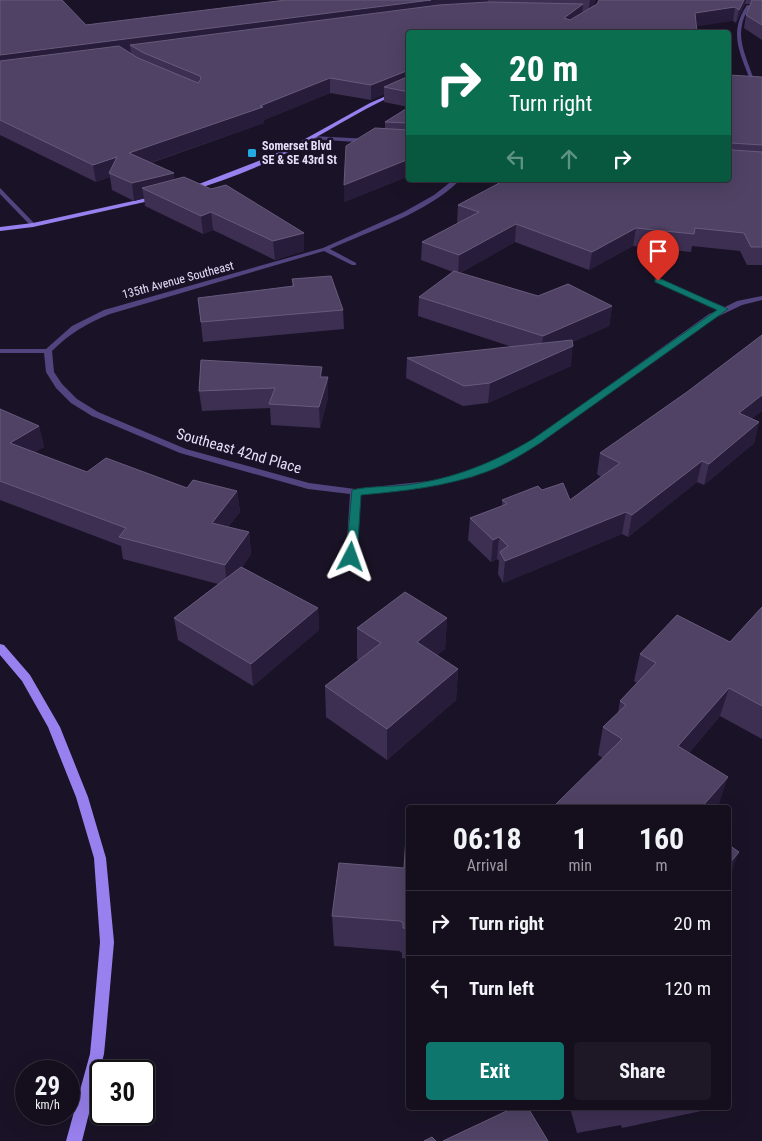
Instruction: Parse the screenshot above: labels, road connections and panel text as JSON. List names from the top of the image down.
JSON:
{
  "streets": {
    "street": ["135th Avenue Southeast", "Southeast 42nd Place"]
  },
  "crossings": [
    ["135th Avenue Southeast", "Southeast 42nd Place"]
  ],
  "places": {
    "transit": ["Somerset Blvd SE & SE 43rd St"]
  },
  "page": {
    "turn": ["20 m", "Turn right"],
    "eta": [
      "06:18",
      "Arrival",
      "1",
      "min",
      "160",
      "m"
    ],
    "list": [
      {
        "name": "Turn right",
        "value": "20 m"
      },
      {
        "name": "Turn left",
        "value": "120 m"
      }
    ],
    "buttons": ["Exit", "Share"],
    "speed": "29 km/h",
    "limit": "30"
  }
}
